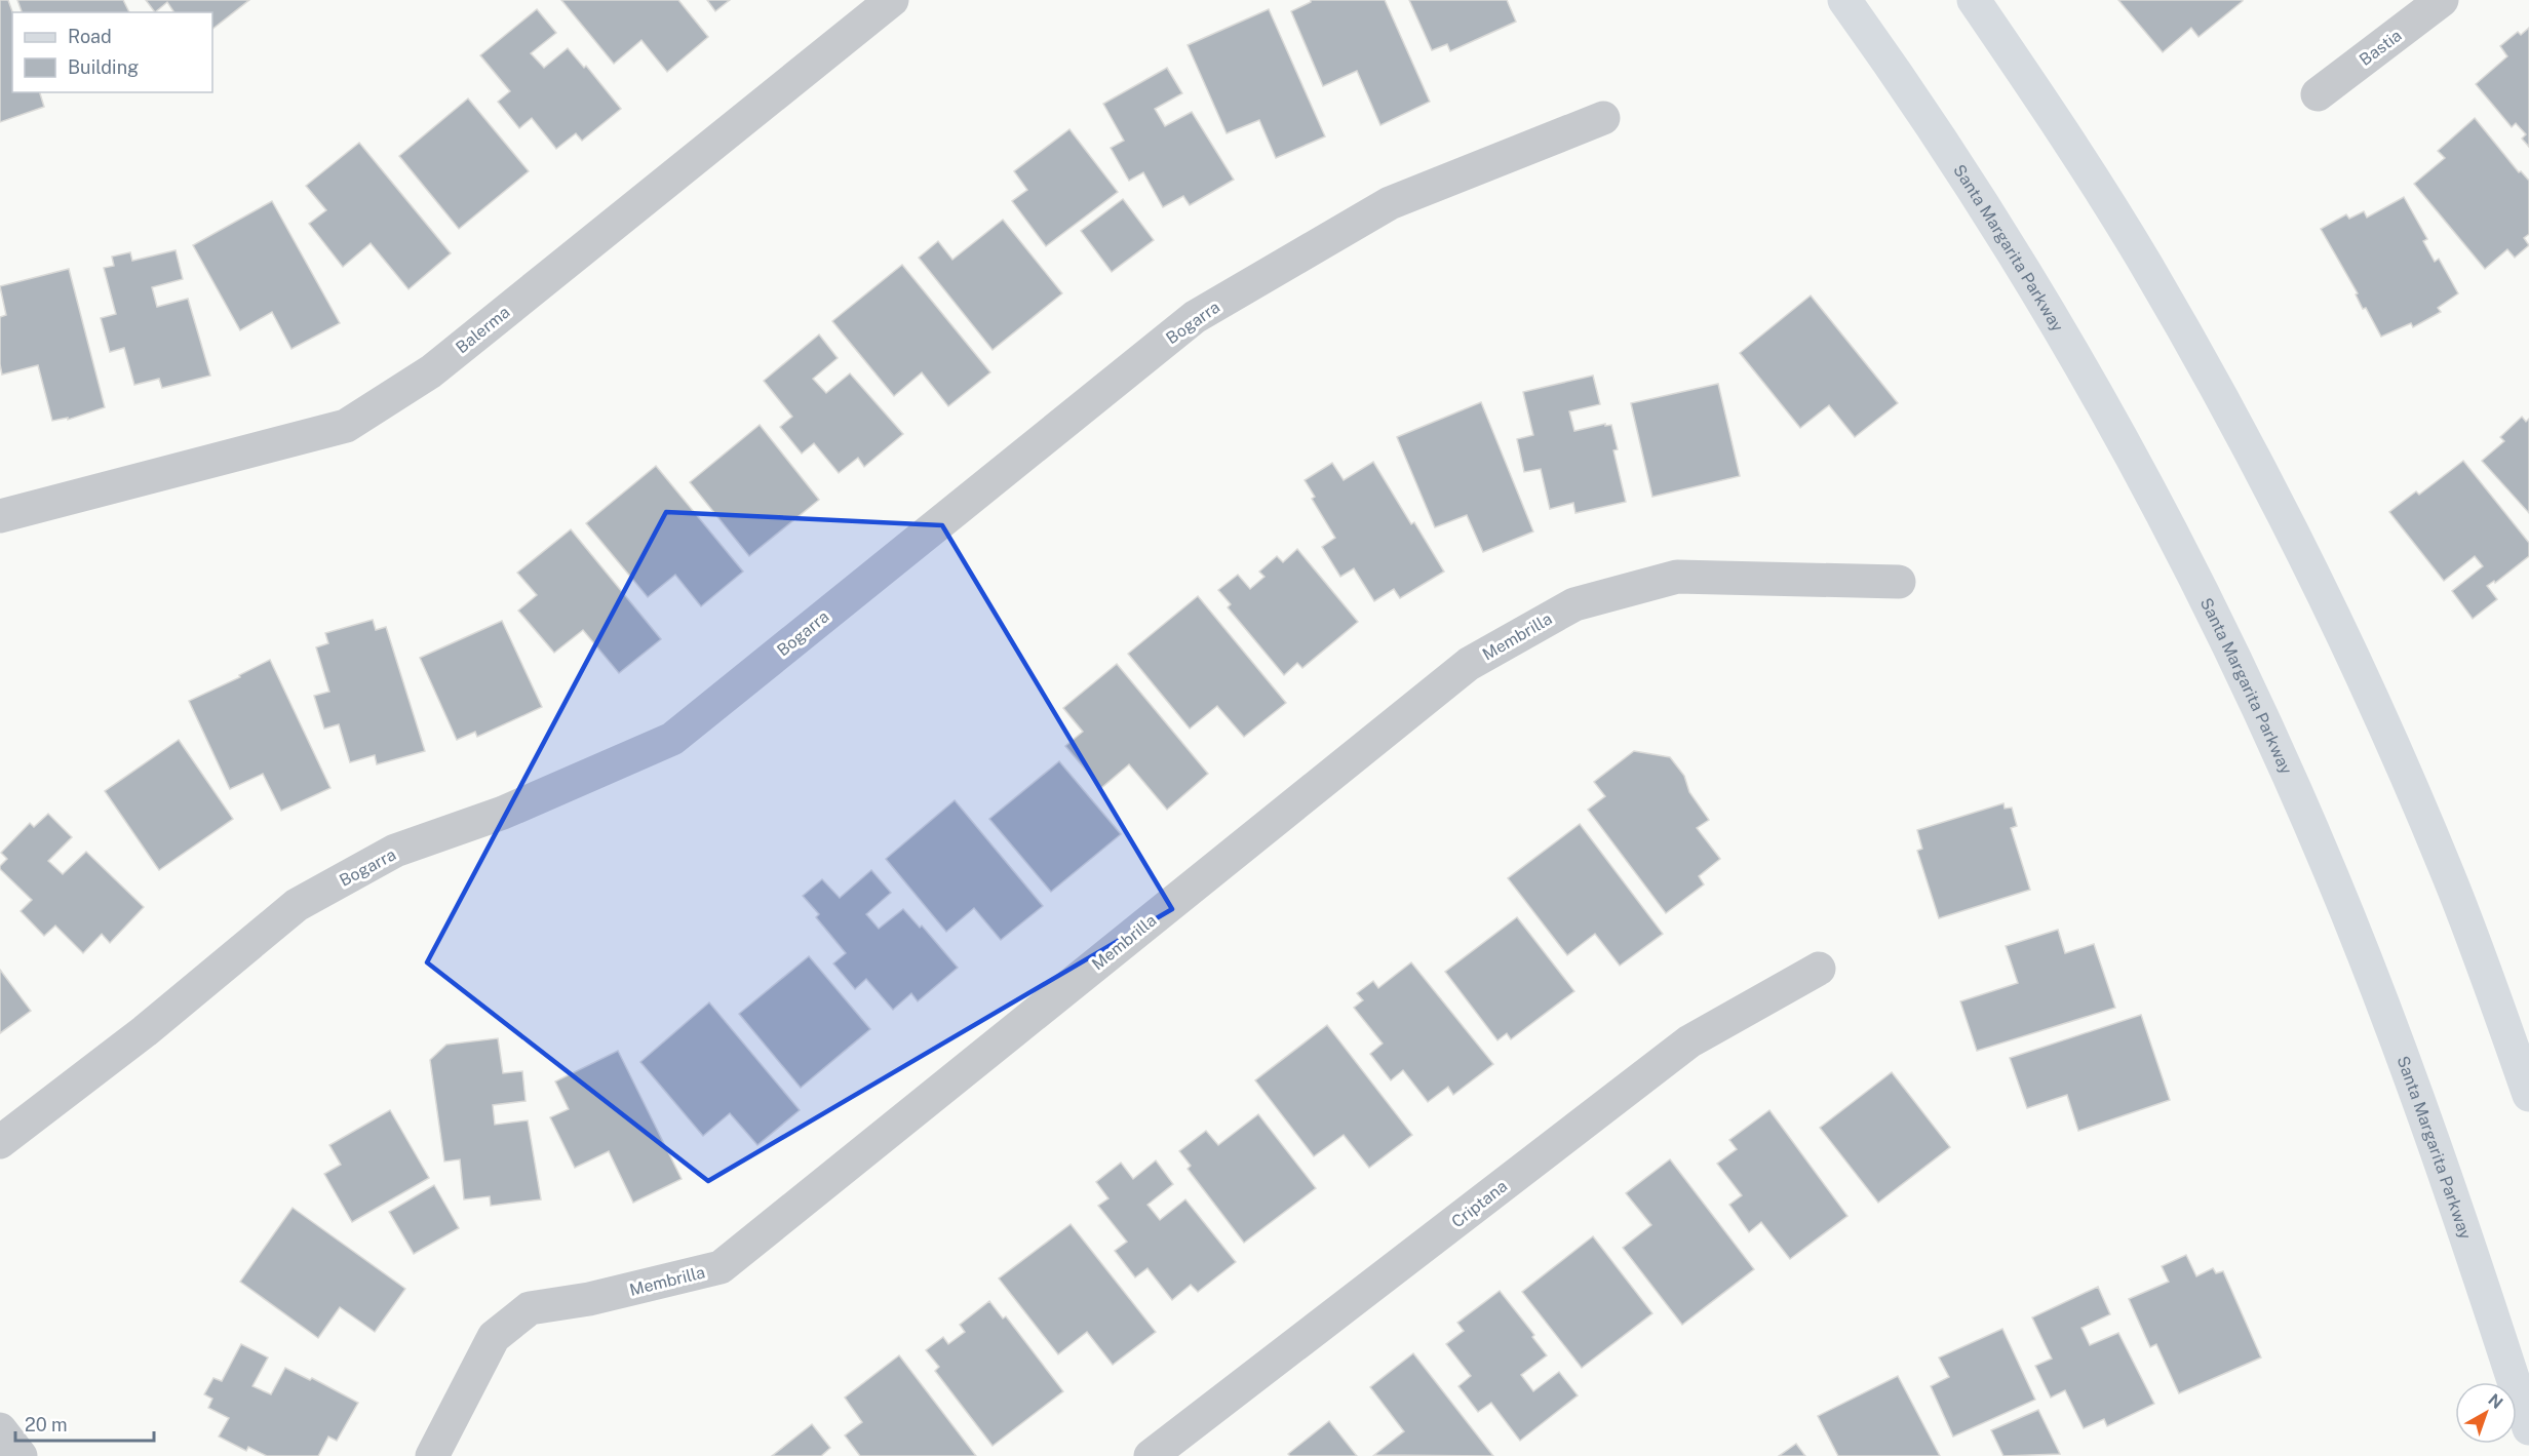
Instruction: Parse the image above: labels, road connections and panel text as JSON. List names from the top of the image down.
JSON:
{
  "streets": {
    "main road": ["Santa Margarita Parkway"],
    "street": [
      "Bastia",
      "Bogarra",
      "Balerma",
      "Membrilla",
      "Criptana"
    ]
  },
  "legend": ["Road", "Building"],
  "scale_bar": "20 m",
  "north": "top right"
}
